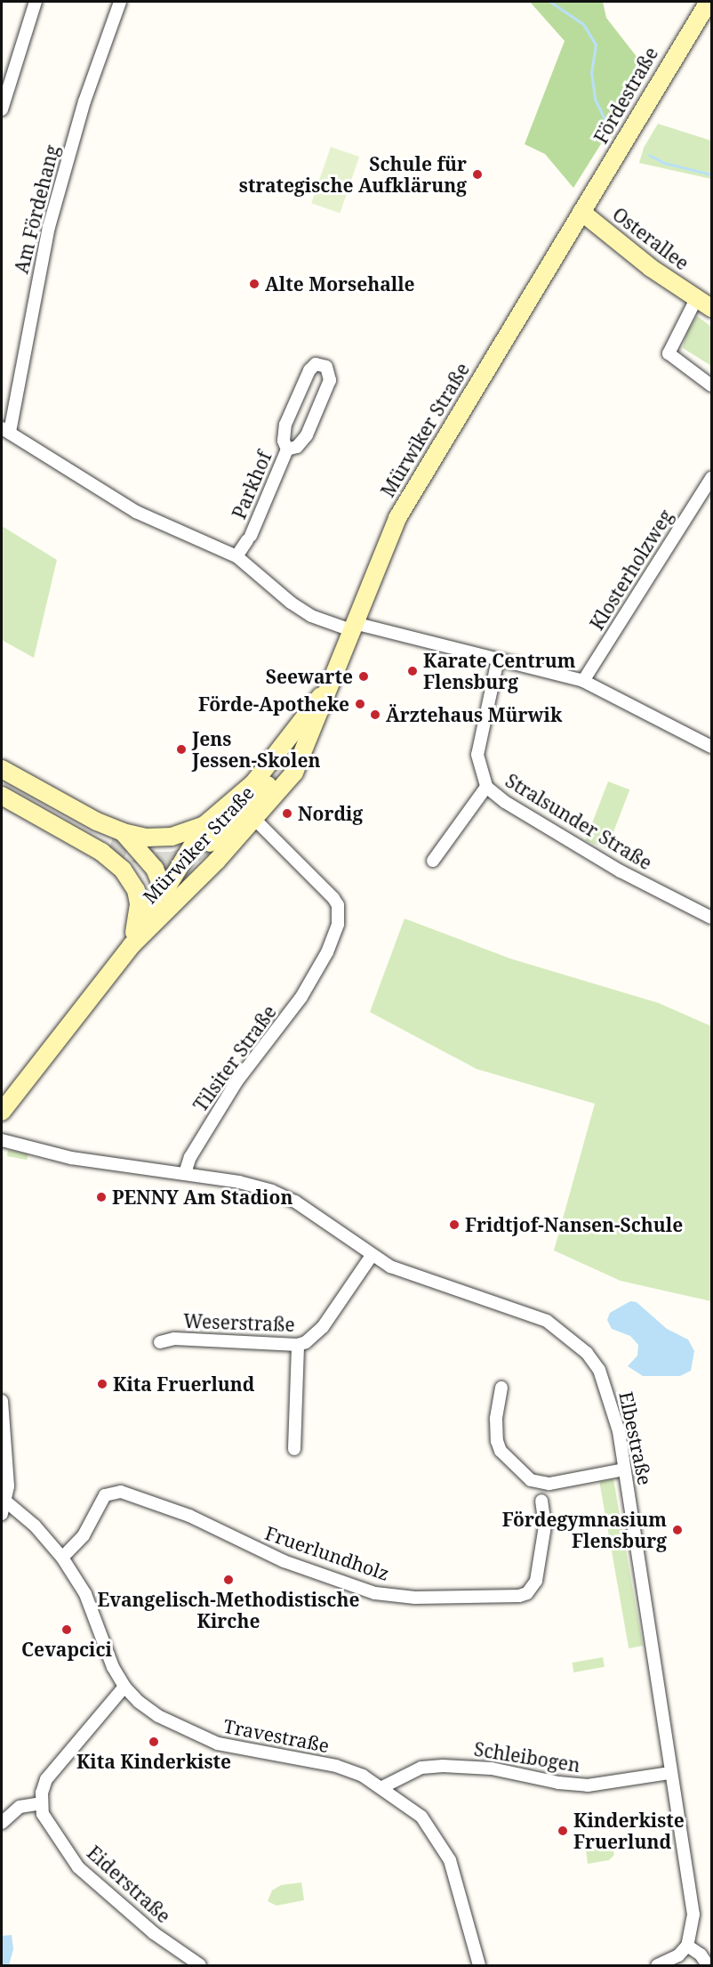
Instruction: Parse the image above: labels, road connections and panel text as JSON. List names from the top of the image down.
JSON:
{
  "streets": {
    "main road": ["Fördestraße", "Osterallee", "Mürwiker Straße"],
    "street": [
      "Am Fördehang",
      "Parkhof",
      "Klosterholzweg",
      "Stralsunder Straße",
      "Tilsiter Straße",
      "Weserstraße",
      "Elbestraße",
      "Fruerlundholz",
      "Travestraße",
      "Schleibogen",
      "Eiderstraße"
    ]
  },
  "crossings": [
    ["Fördestraße", "Osterallee"],
    ["Fördestraße", "Mürwiker Straße"],
    ["Osterallee", "Mürwiker Straße"],
    ["Mürwiker Straße", "Tilsiter Straße"],
    ["Tilsiter Straße", "Elbestraße"],
    ["Weserstraße", "Elbestraße"],
    ["Elbestraße", "Schleibogen"],
    ["Fruerlundholz", "Travestraße"],
    ["Travestraße", "Schleibogen"]
  ],
  "places": [
    "Schule für strategische Aufklärung",
    "Alte Morsehalle",
    "Karate Centrum Flensburg",
    "Seewarte",
    "Förde-Apotheke",
    "Ärztehaus Mürwik",
    "Jens Jessen-Skolen",
    "Nordig",
    "PENNY Am Stadion",
    "Fridtjof-Nansen-Schule",
    "Kita Fruerlund",
    "Fördegymnasium Flensburg",
    "Evangelisch-Methodistische Kirche",
    "Cevapcici",
    "Kita Kinderkiste",
    "Kinderkiste Fruerlund"
  ]
}
